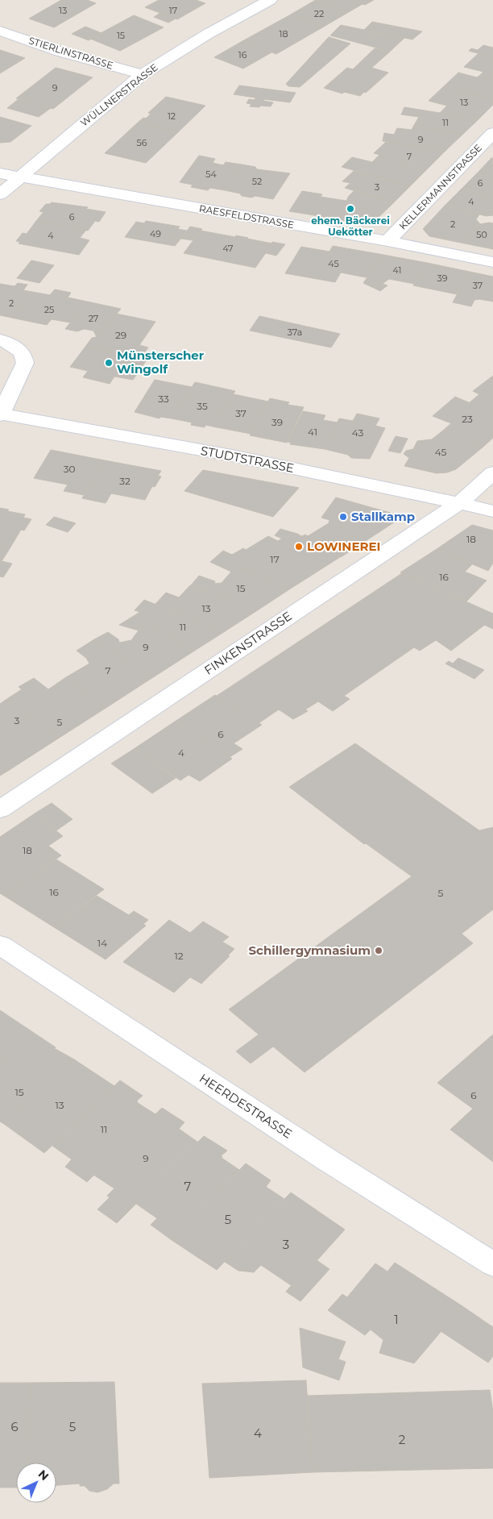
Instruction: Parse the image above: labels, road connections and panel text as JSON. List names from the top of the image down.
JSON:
{
  "streets": {
    "street": [
      "STIERLINSTRASSE",
      "WÜLLNERSTRASSE",
      "KELLERMANNSTRASSE",
      "RAESFELDSTRASSE",
      "STUDTSTRASSE",
      "FINKENSTRASSE",
      "HEERDESTRASSE"
    ]
  },
  "crossings": [
    ["STIERLINSTRASSE", "WÜLLNERSTRASSE"],
    ["WÜLLNERSTRASSE", "RAESFELDSTRASSE"],
    ["KELLERMANNSTRASSE", "RAESFELDSTRASSE"],
    ["STUDTSTRASSE", "FINKENSTRASSE"]
  ],
  "places": [
    "ehem. Bäckerei Uekötter",
    "Münsterscher Wingolf",
    "Stallkamp",
    "LOWINEREI",
    "Schillergymnasium"
  ],
  "house_numbers": [
    "13",
    "17",
    "22",
    "18",
    "15",
    "16",
    "9",
    "13",
    "12",
    "11",
    "9",
    "56",
    "7",
    "54",
    "52",
    "6",
    "3",
    "4",
    "6",
    "2",
    "49",
    "50",
    "4",
    "47",
    "45",
    "41",
    "39",
    "37",
    "2",
    "25",
    "27",
    "37a",
    "29",
    "33",
    "35",
    "37",
    "23",
    "39",
    "41",
    "43",
    "45",
    "30",
    "32",
    "18",
    "17",
    "16",
    "15",
    "13",
    "11",
    "9",
    "7",
    "3",
    "5",
    "6",
    "4",
    "18",
    "16",
    "5",
    "14",
    "12",
    "15",
    "6",
    "13",
    "11",
    "9",
    "7",
    "5",
    "3",
    "1",
    "6",
    "5",
    "4",
    "2"
  ],
  "north": "top right"
}
